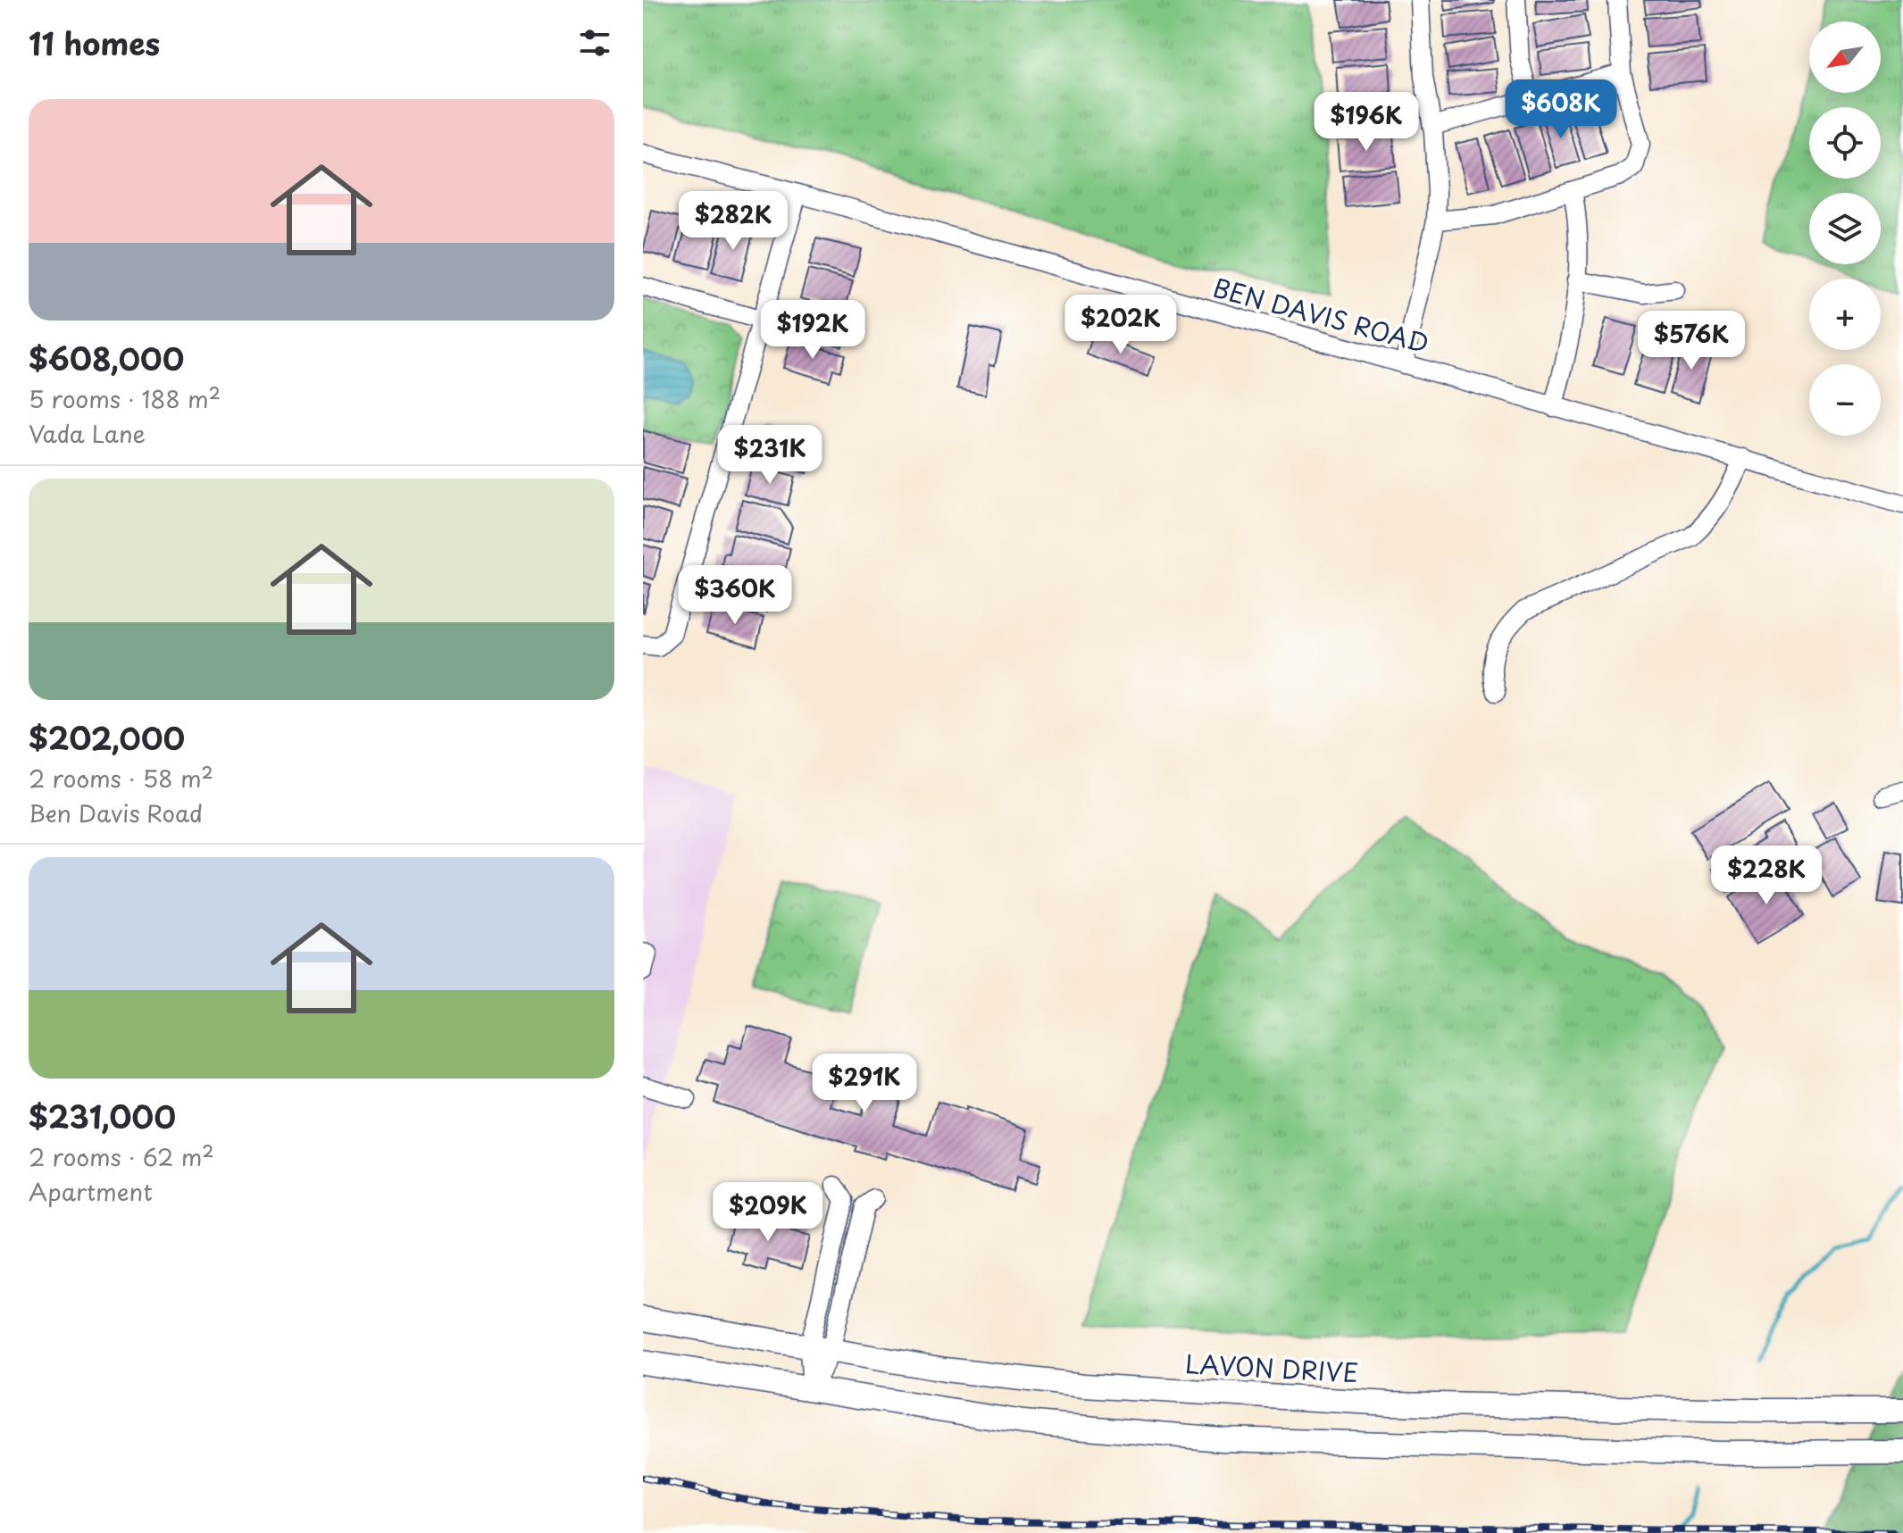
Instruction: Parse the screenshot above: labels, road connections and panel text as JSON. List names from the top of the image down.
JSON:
{
  "streets": {
    "main road": ["LAVON DRIVE"],
    "street": ["BEN DAVIS ROAD"]
  },
  "north": "bottom left",
  "page": {
    "heading": "11 homes",
    "map_buttons": ["+", "−"],
    "price": [
      "$608K",
      "$196K",
      "$282K",
      "$202K",
      "$192K",
      "$576K",
      "$231K",
      "$360K",
      "$228K",
      "$291K",
      "$209K"
    ],
    "list": [
      {
        "name": "$608,000",
        "note": "5 rooms · 188 m² · Vada Lane"
      },
      {
        "name": "$202,000",
        "note": "2 rooms · 58 m² · Ben Davis Road"
      },
      {
        "name": "$231,000",
        "note": "2 rooms · 62 m² · Apartment"
      }
    ]
  }
}
